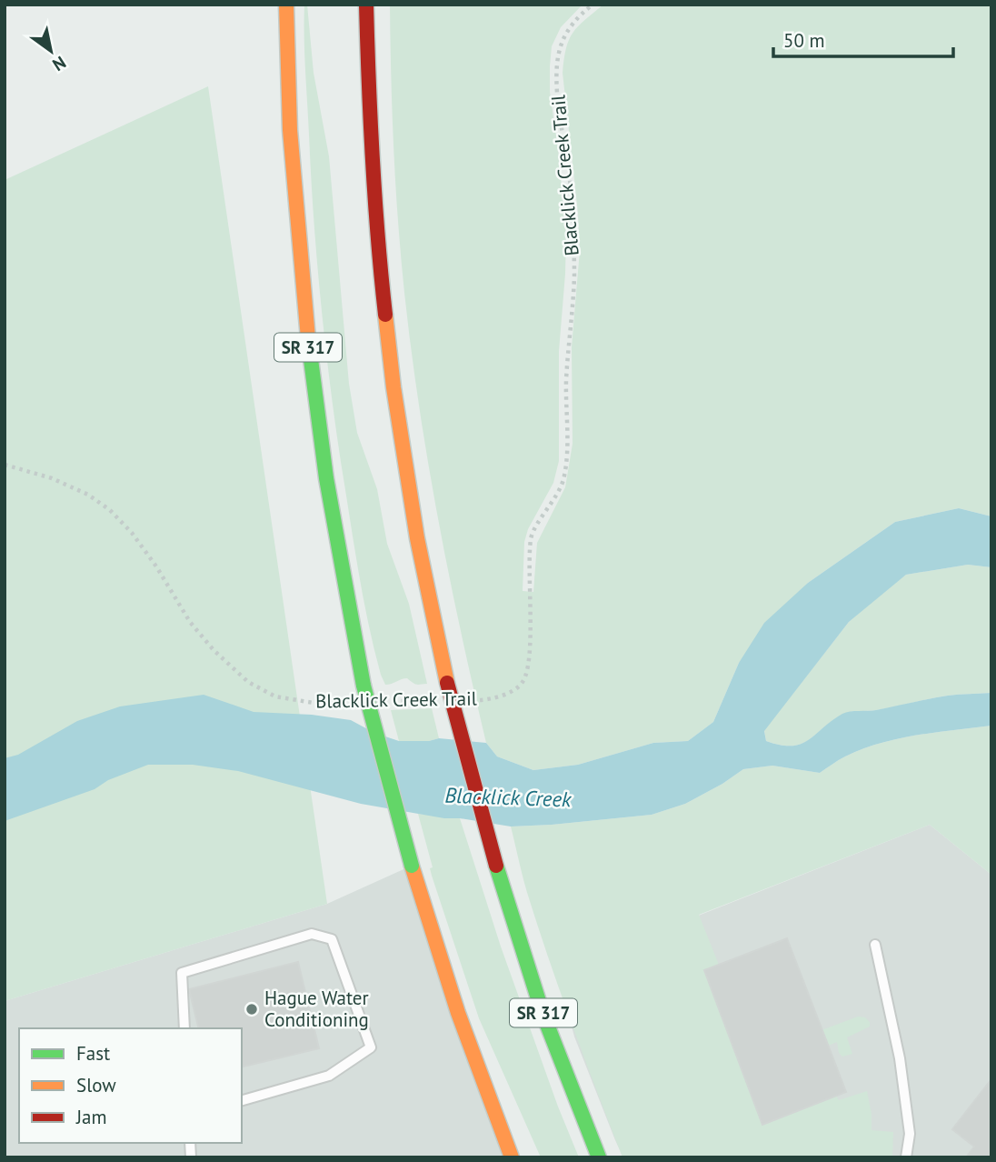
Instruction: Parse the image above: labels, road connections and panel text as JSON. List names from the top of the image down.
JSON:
{
  "streets": {
    "main road": ["SR 317"],
    "path": ["Blacklick Creek Trail"]
  },
  "water": ["Blacklick Creek"],
  "places": ["Hague Water Conditioning"],
  "legend": ["Fast", "Slow", "Jam"],
  "scale_bar": "50 m",
  "north": "bottom right"
}
